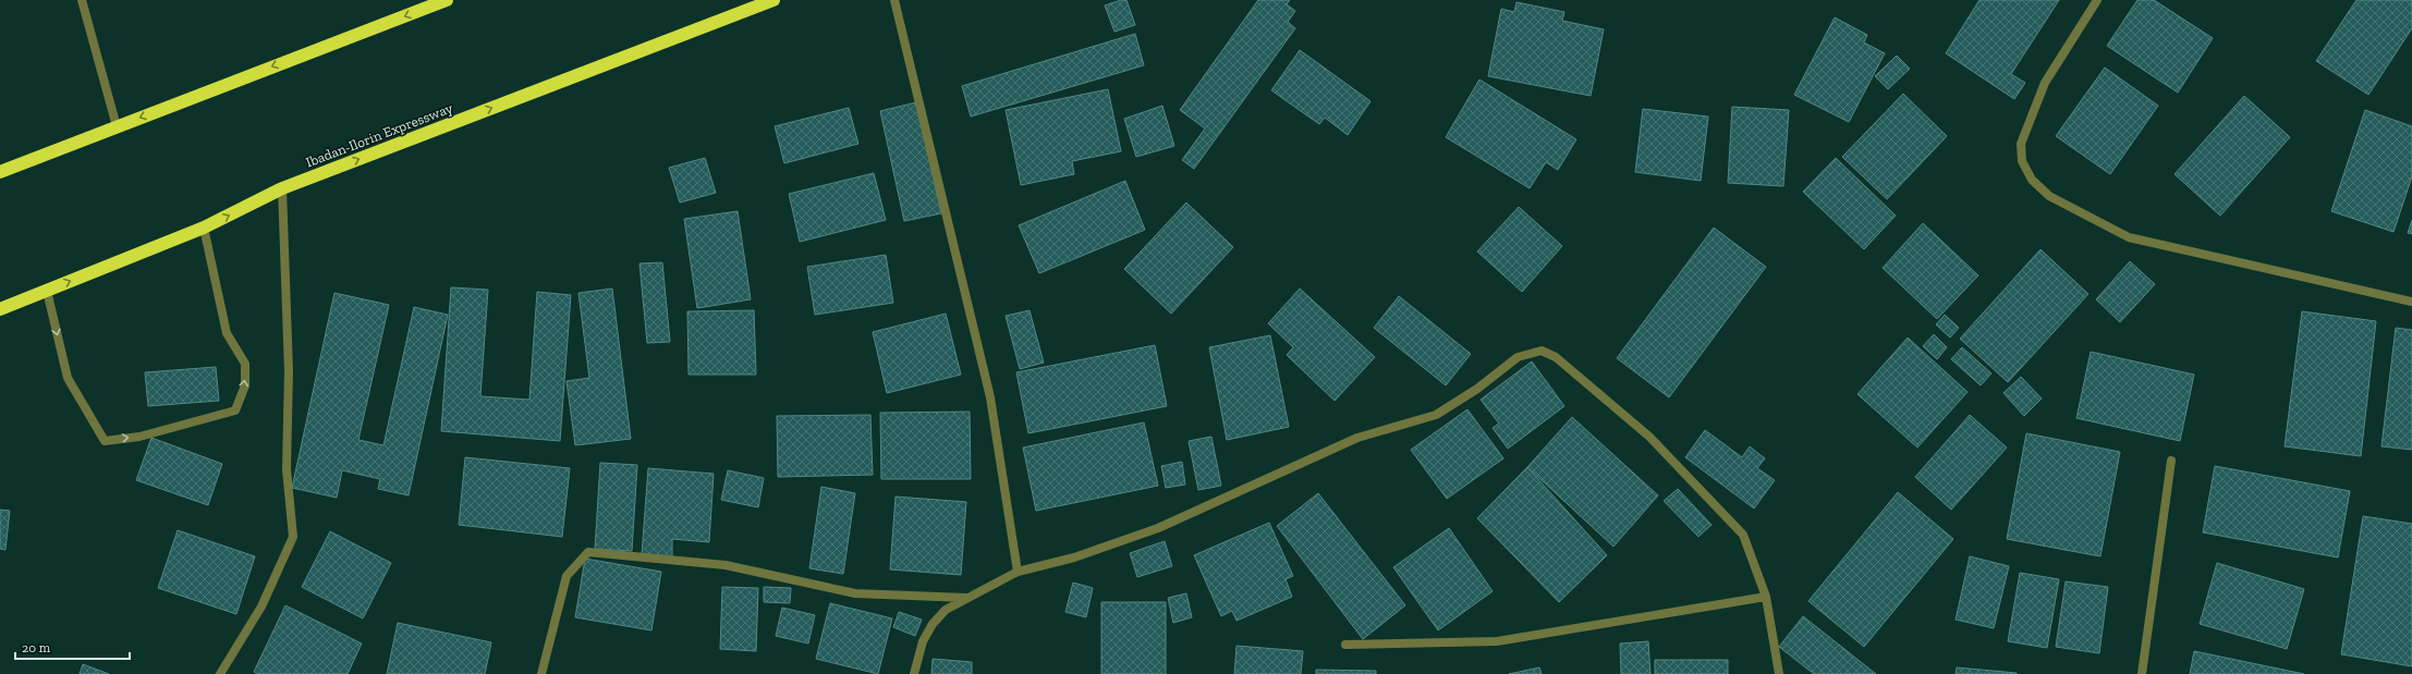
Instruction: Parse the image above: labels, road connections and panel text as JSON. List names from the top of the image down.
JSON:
{
  "streets": {
    "highway": ["Ibadan-Ilorin Expressway"]
  },
  "one_way": ["Ibadan-Ilorin Expressway"],
  "scale_bar": "20 m"
}
